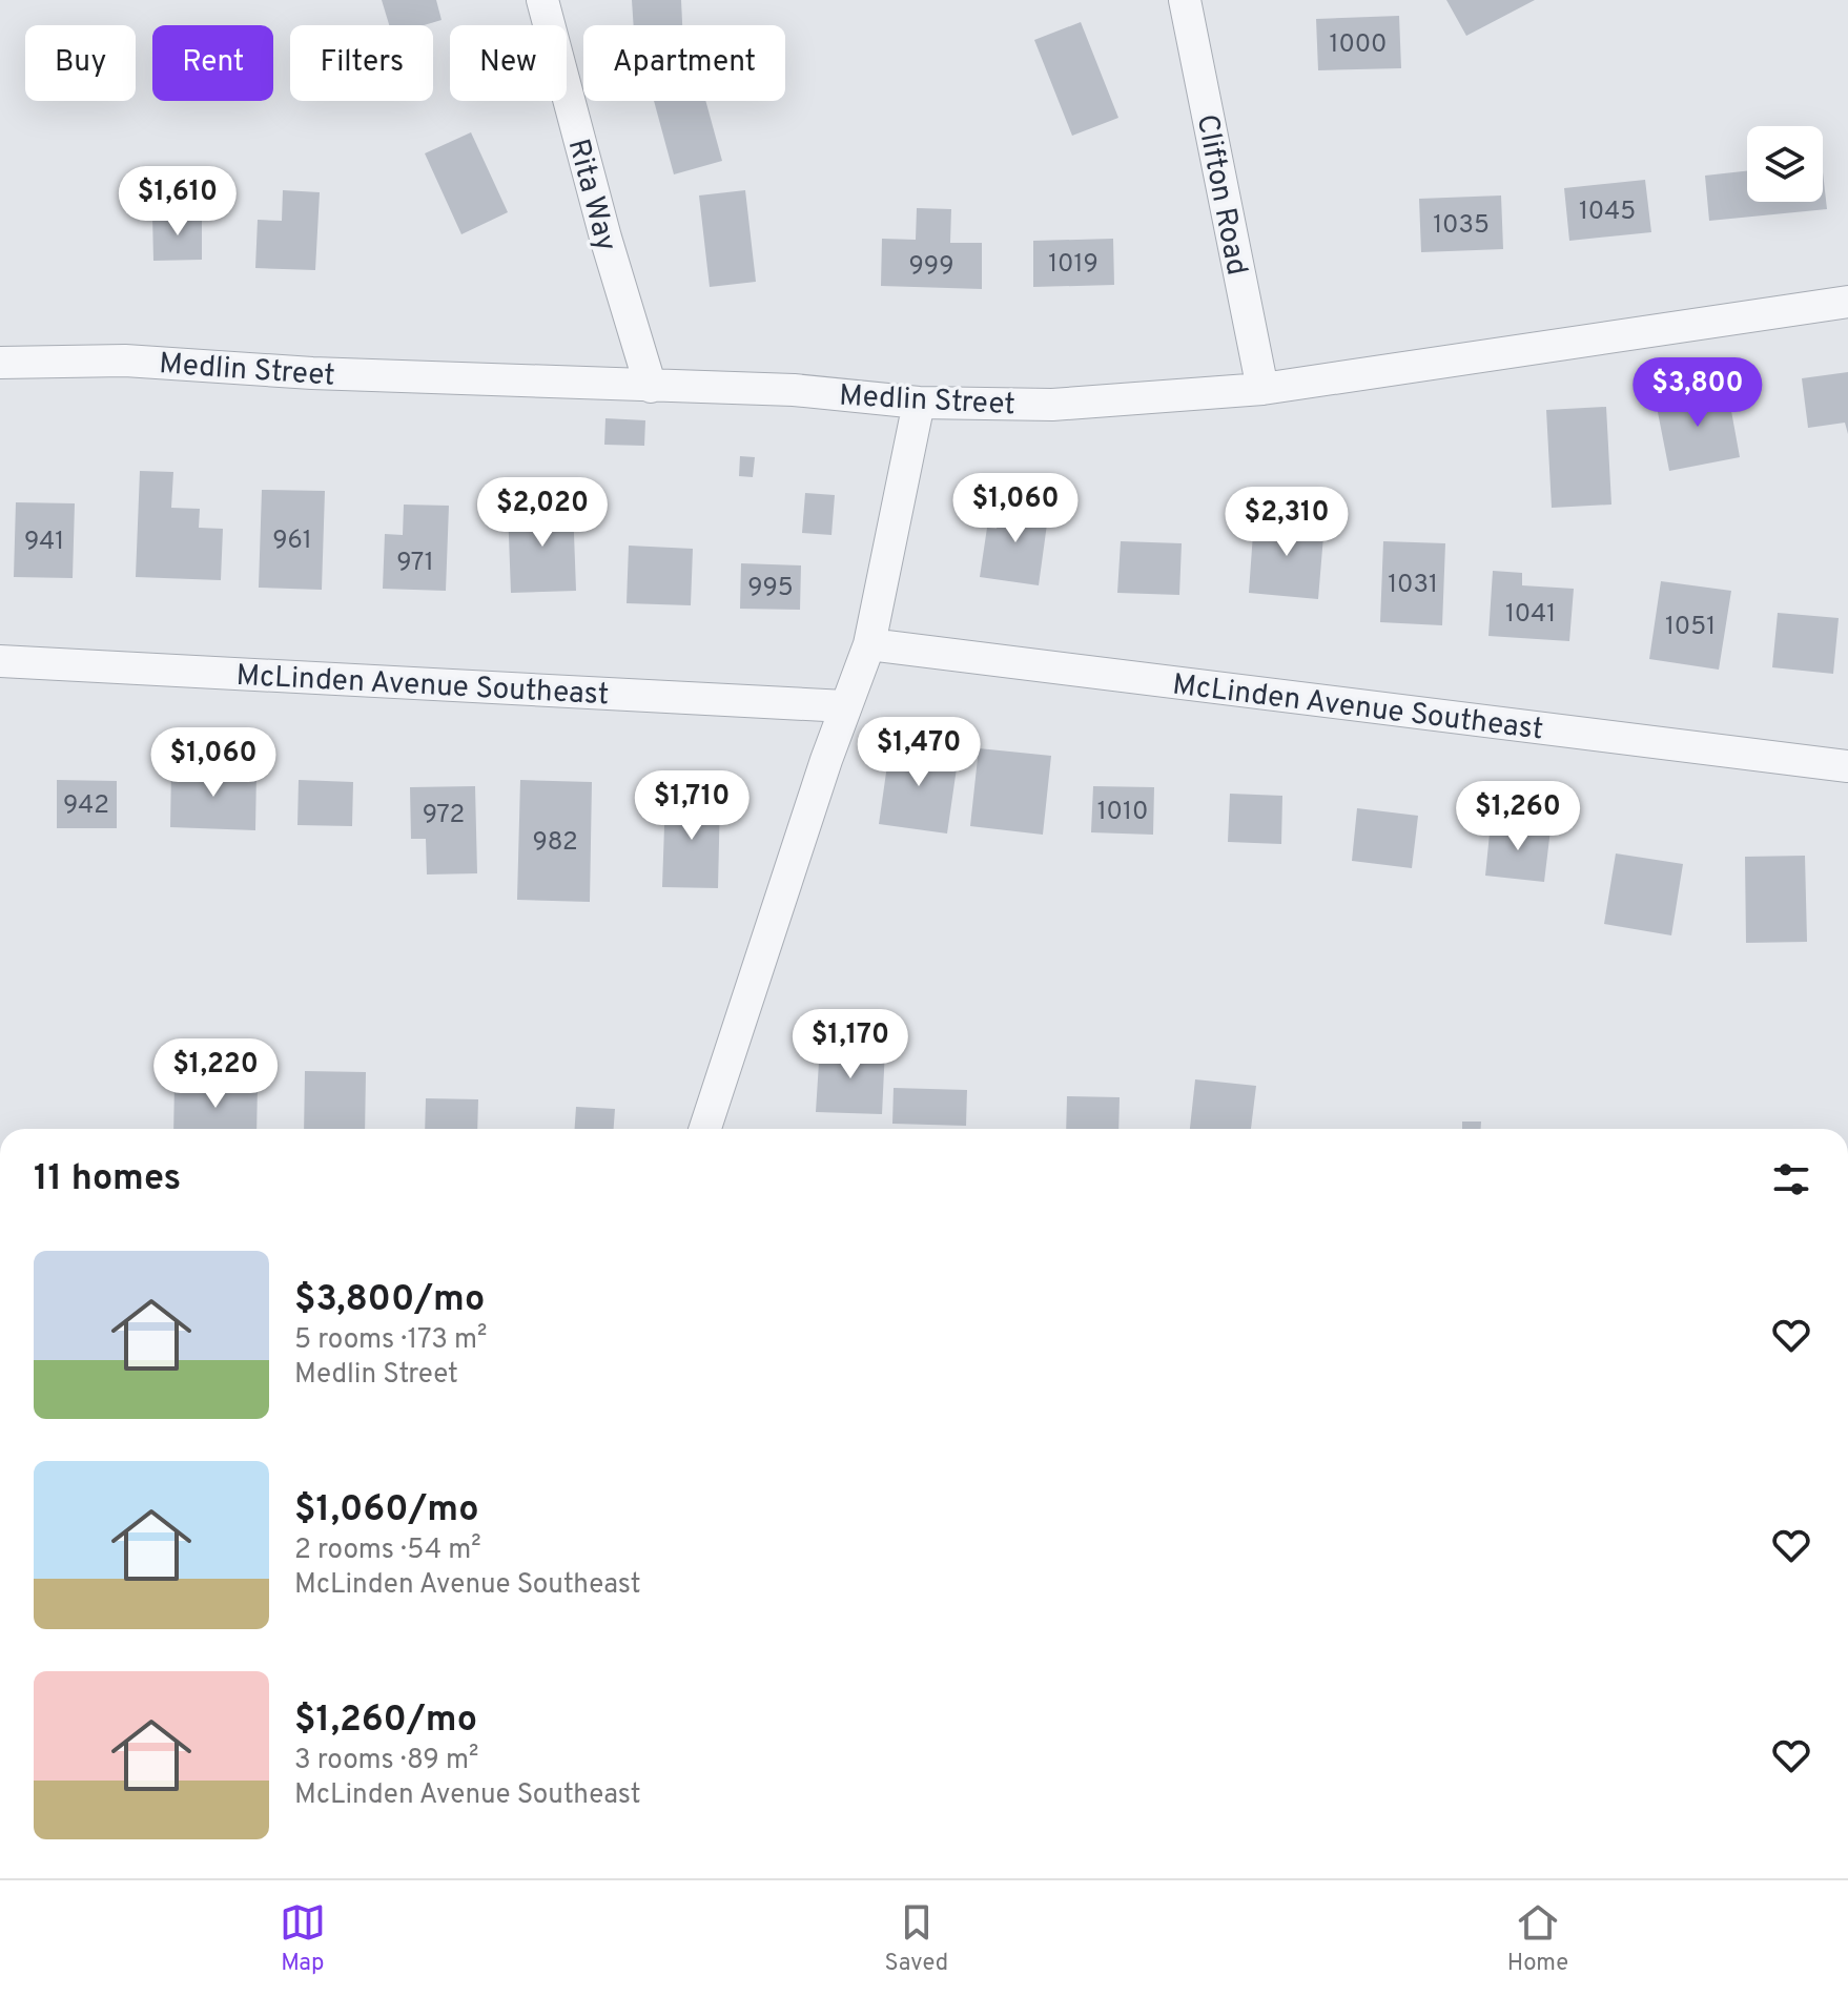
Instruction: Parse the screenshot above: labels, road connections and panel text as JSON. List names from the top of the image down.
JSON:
{
  "streets": {
    "street": [
      "Rita Way",
      "Clifton Road",
      "Medlin Street",
      "McLinden Avenue Southeast"
    ]
  },
  "crossings": [
    ["Rita Way", "Medlin Street"],
    ["Clifton Road", "Medlin Street"]
  ],
  "house_numbers": [
    "1000",
    "1045",
    "1035",
    "1019",
    "999",
    "961",
    "941",
    "971",
    "1031",
    "995",
    "1041",
    "1051",
    "942",
    "1010",
    "972",
    "982"
  ],
  "page": {
    "chip": [
      "Buy",
      "Rent",
      "Filters",
      "New",
      "Apartment"
    ],
    "price": [
      "$1,610",
      "$3,800",
      "$1,060",
      "$2,020",
      "$2,310",
      "$1,470",
      "$1,060",
      "$1,710",
      "$1,260",
      "$1,170",
      "$1,220"
    ],
    "heading": "11 homes",
    "list": [
      {
        "name": "$3,800/mo",
        "note": "5 rooms · 173 m² · Medlin Street"
      },
      {
        "name": "$1,060/mo",
        "note": "2 rooms · 54 m² · McLinden Avenue Southeast"
      },
      {
        "name": "$1,260/mo",
        "note": "3 rooms · 89 m² · McLinden Avenue Southeast"
      }
    ],
    "tabs": ["Map", "Saved", "Home"]
  }
}
